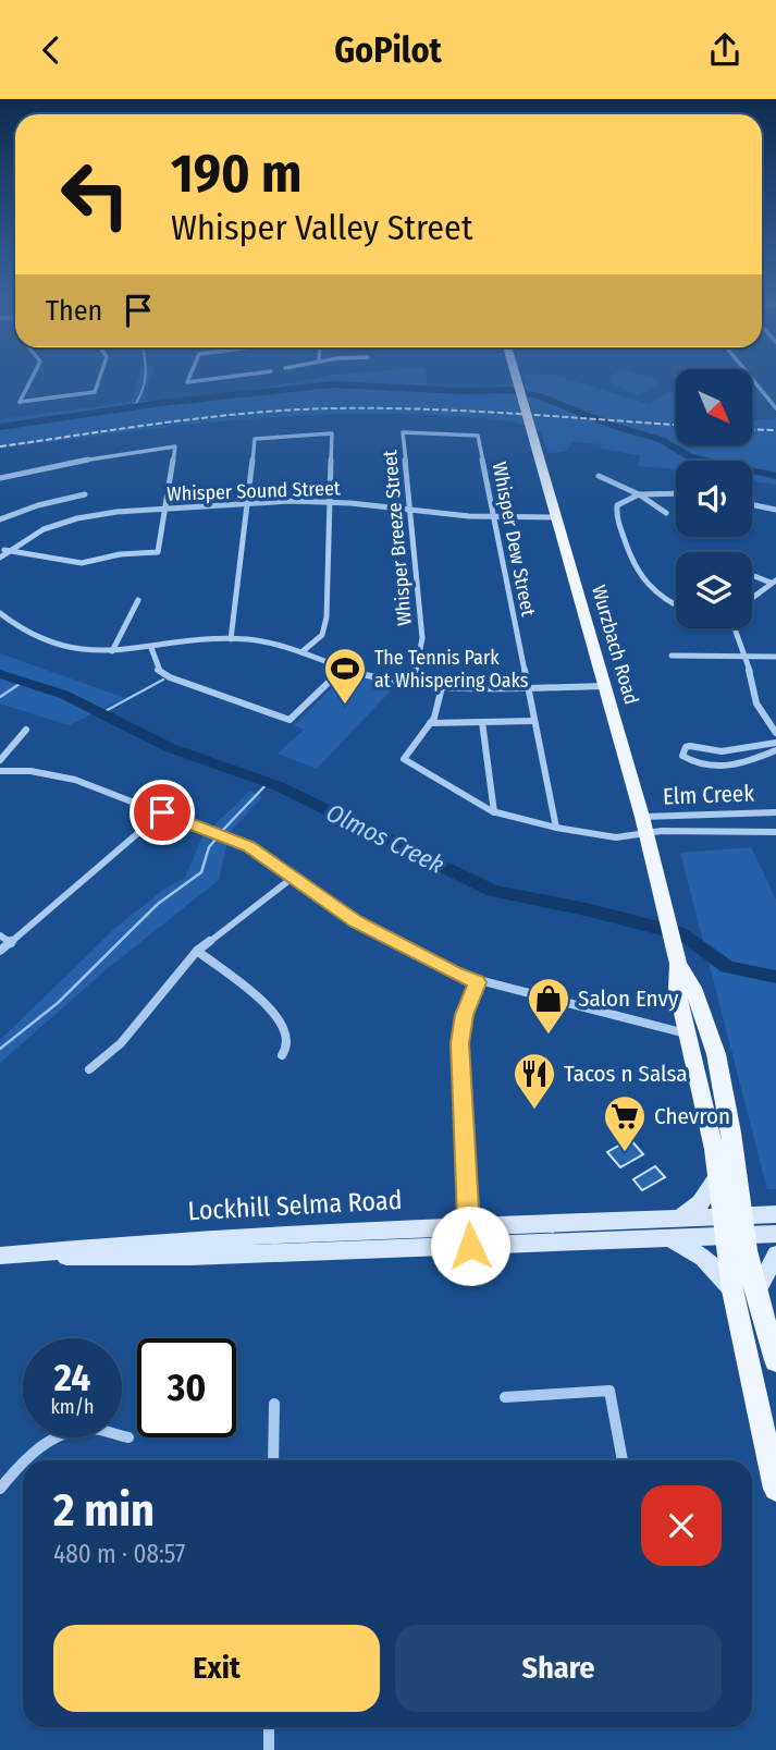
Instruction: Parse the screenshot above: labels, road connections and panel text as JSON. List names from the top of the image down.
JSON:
{
  "streets": {
    "main road": ["Wurzbach Road", "Lockhill Selma Road"],
    "street": [
      "Whisper Sound Street",
      "Whisper Breeze Street",
      "Whisper Dew Street",
      "Elm Creek"
    ]
  },
  "crossings": [
    ["Whisper Sound Street", "Whisper Breeze Street"],
    ["Whisper Sound Street", "Whisper Dew Street"],
    ["Whisper Sound Street", "Wurzbach Road"],
    ["Whisper Breeze Street", "Whisper Dew Street"],
    ["Whisper Dew Street", "Elm Creek"],
    ["Wurzbach Road", "Elm Creek"],
    ["Wurzbach Road", "Lockhill Selma Road"]
  ],
  "water": ["Olmos Creek"],
  "places": {
    "sports": ["The Tennis Park at Whispering Oaks"],
    "shop": ["Salon Envy"],
    "restaurant": ["Tacos n Salsa"],
    "supermarket": ["Chevron"]
  },
  "north": "bottom right",
  "page": {
    "header": "GoPilot",
    "turn": ["190 m", "Whisper Valley Street"],
    "then": "Then",
    "speed": "24 km/h",
    "limit": "30",
    "heading": ["2 min", "480 m · 08:57"],
    "buttons": ["Exit", "Share"]
  }
}
